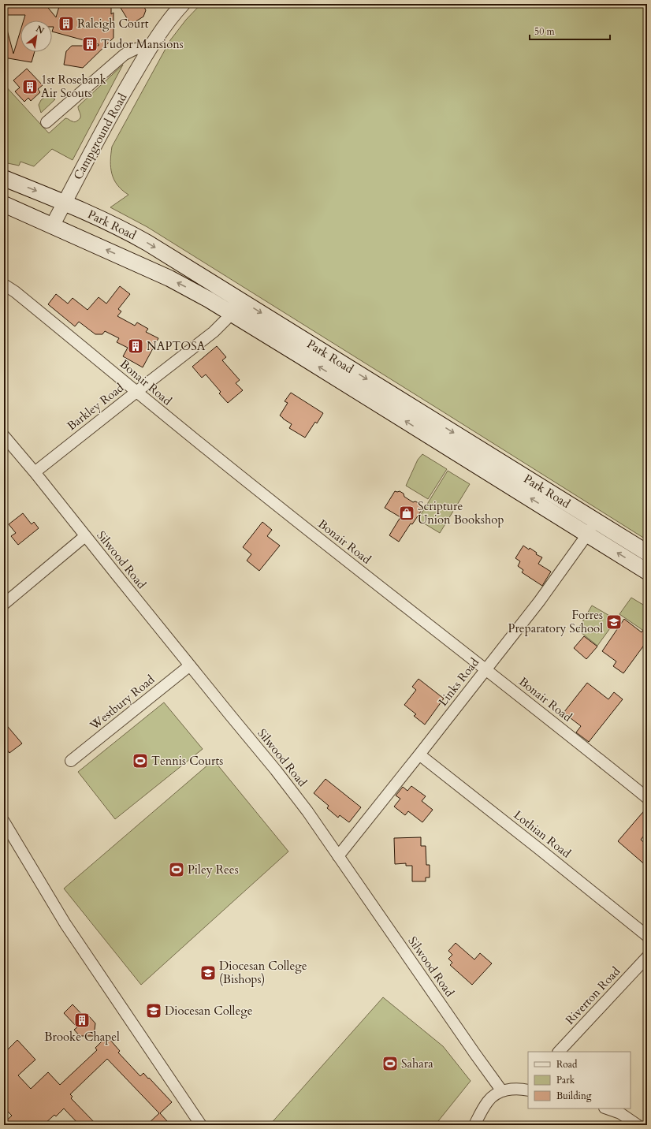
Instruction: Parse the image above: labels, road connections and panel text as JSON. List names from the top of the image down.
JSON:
{
  "streets": {
    "main road": ["Park Road"],
    "street": [
      "Campground Road",
      "Bonair Road",
      "Barkley Road",
      "Silwood Road",
      "Links Road",
      "Westbury Road",
      "Lothian Road",
      "Riverton Road"
    ]
  },
  "crossings": [
    ["Campground Road", "Park Road"],
    ["Park Road", "Barkley Road"],
    ["Park Road", "Links Road"],
    ["Bonair Road", "Barkley Road"],
    ["Bonair Road", "Links Road"],
    ["Barkley Road", "Silwood Road"],
    ["Silwood Road", "Links Road"],
    ["Silwood Road", "Westbury Road"],
    ["Links Road", "Lothian Road"]
  ],
  "places": {
    "building": [
      "Raleigh Court",
      "Tudor Mansions",
      "1st Rosebank Air Scouts",
      "NAPTOSA",
      "Brooke Chapel"
    ],
    "shop": ["Scripture Union Bookshop"],
    "school or university": ["Forres Preparatory School", "Diocesan College (Bishops)", "Diocesan College"],
    "sports": ["Tennis Courts", "Piley Rees", "Sahara"]
  },
  "legend": ["Road", "Park", "Building"],
  "scale_bar": "50 m",
  "north": "top right"
}
